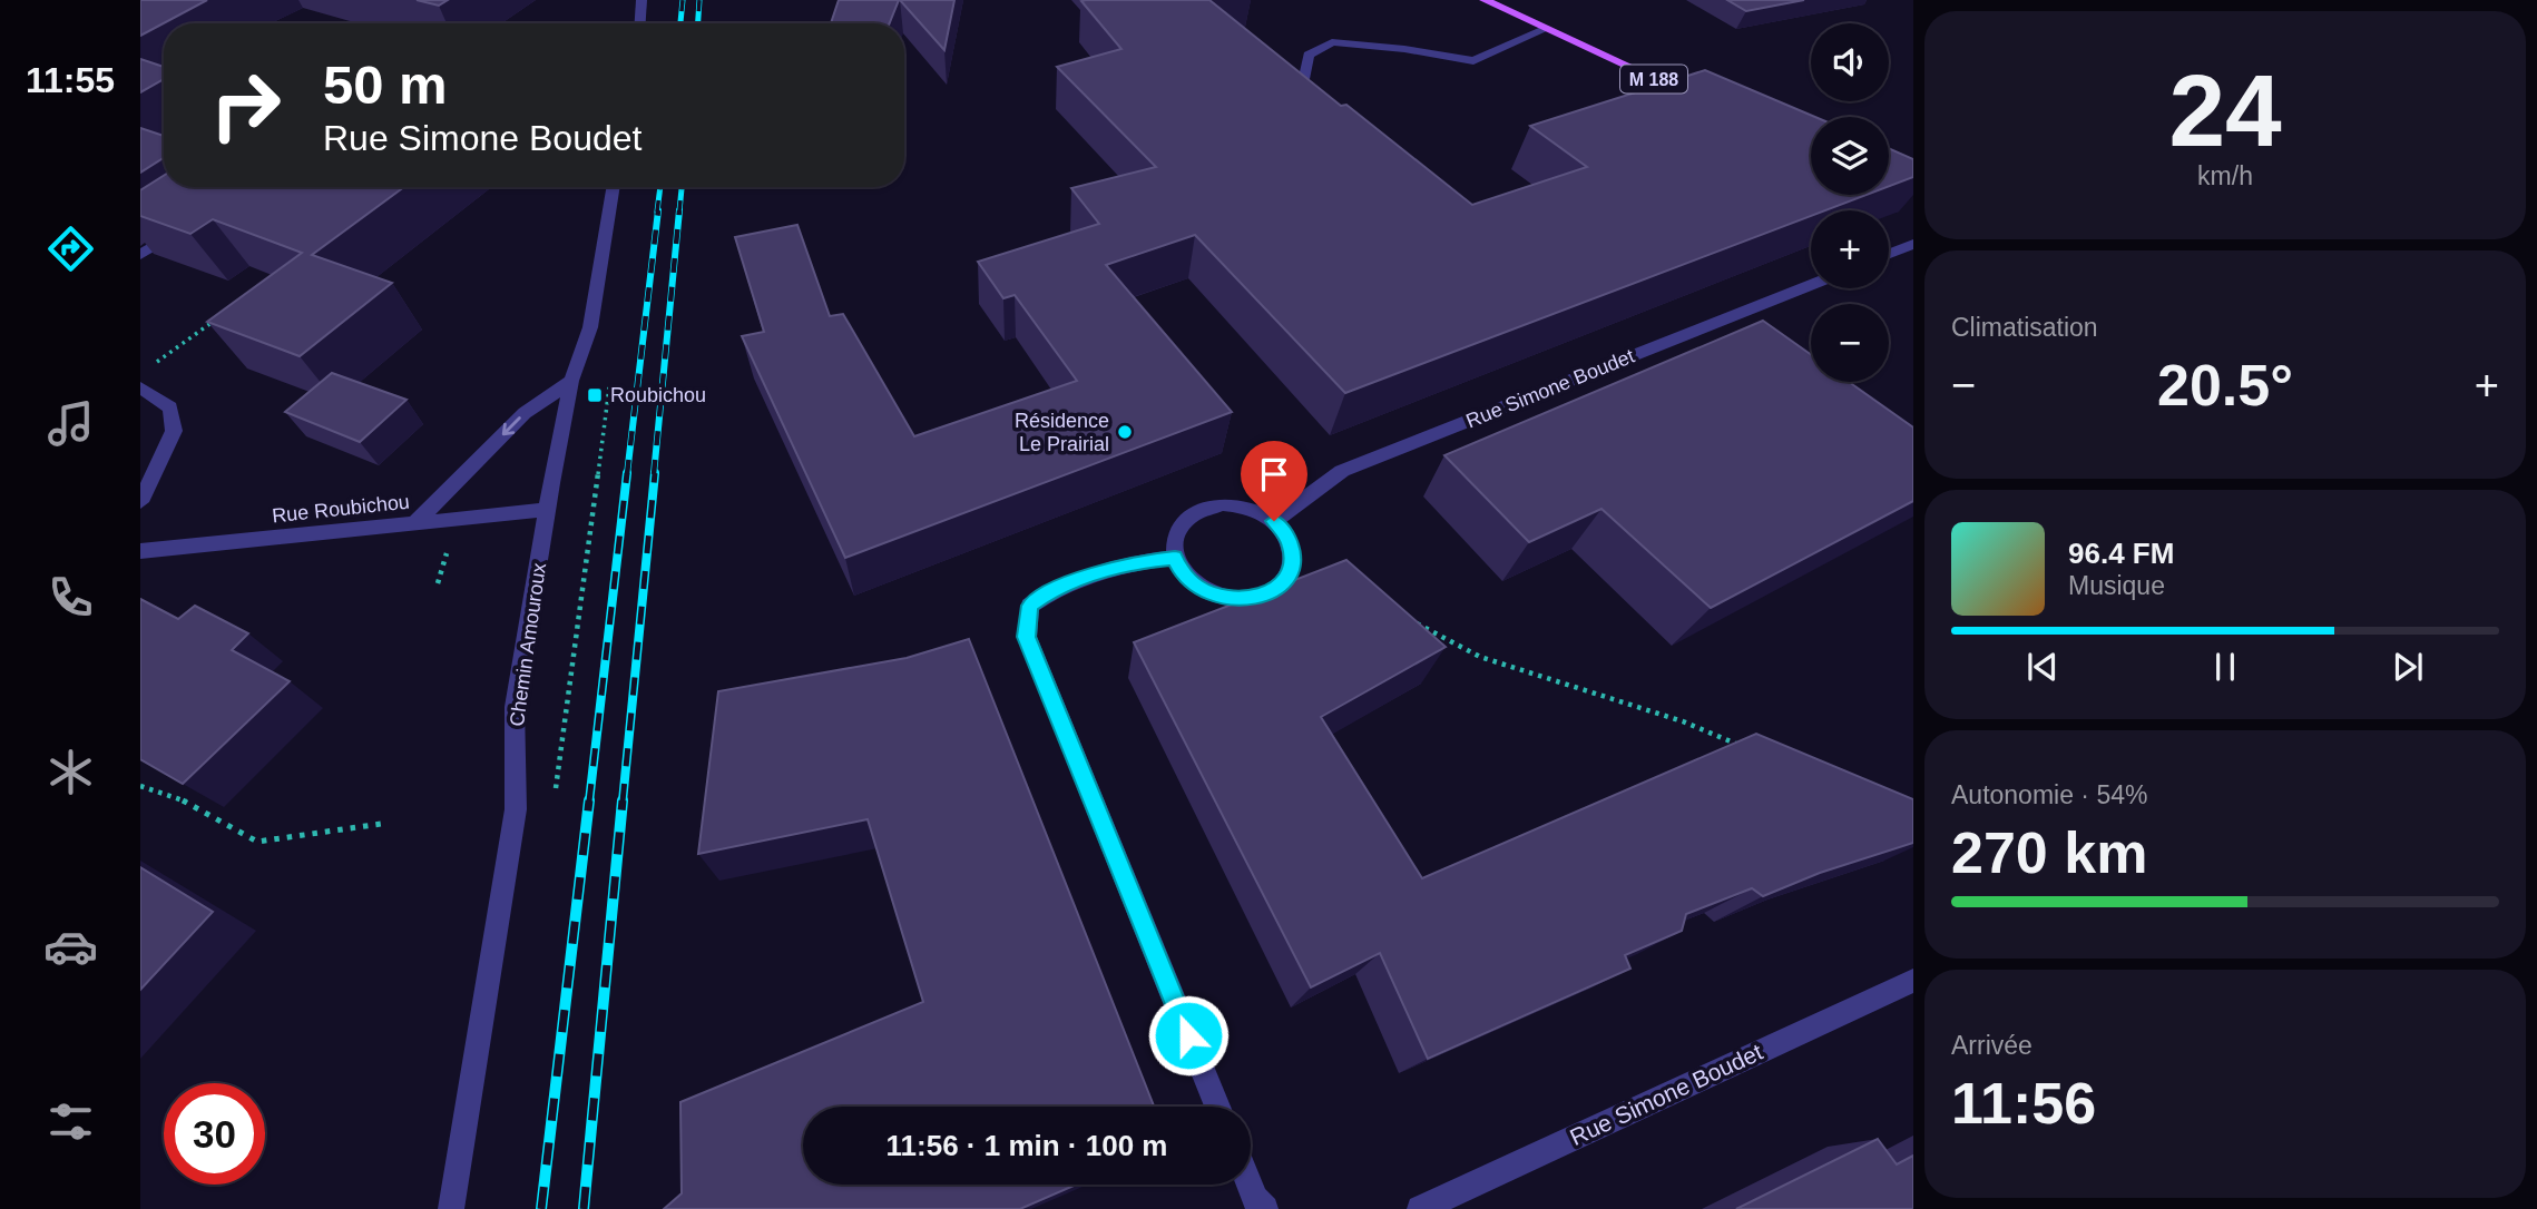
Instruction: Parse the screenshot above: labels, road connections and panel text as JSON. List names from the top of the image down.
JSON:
{
  "streets": {
    "main road": ["M 188"],
    "street": ["Rue Simone Boudet", "Rue Roubichou", "Chemin Amouroux"]
  },
  "crossings": [
    ["Rue Roubichou", "Chemin Amouroux"]
  ],
  "places": {
    "transit": ["Roubichou"],
    "other": ["Résidence Le Prairial"]
  },
  "page": {
    "tabs": "11:55",
    "tile": [
      ["24", "km/h"],
      "Climatisation",
      ["Autonomie · 54%", "270 km"],
      ["Arrivée", "11:56"]
    ],
    "map_buttons": ["+", "−"],
    "turn": ["50 m", "Rue Simone Boudet"],
    "heat": ["−", "20.5°", "+"],
    "song": ["96.4 FM", "Musique"],
    "limit": "30",
    "trip": "11:56 · 1 min · 100 m"
  }
}
